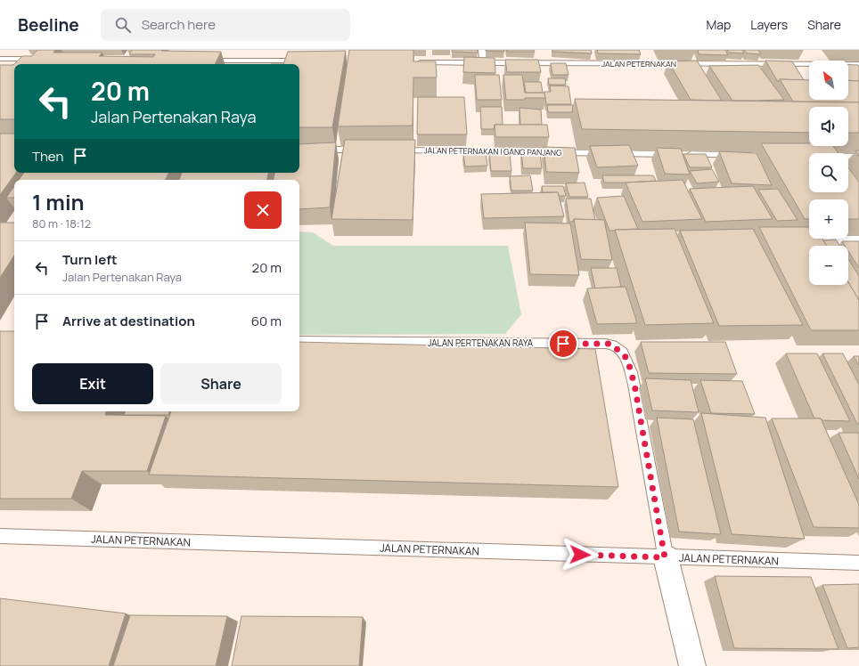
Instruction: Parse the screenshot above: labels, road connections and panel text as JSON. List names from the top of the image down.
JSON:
{
  "streets": {
    "lane": ["JALAN PETERNAKAN", "JALAN PETERNAKAN I GANG PANJANG", "JALAN PERTENAKAN RAYA"]
  },
  "crossings": [
    ["JALAN PETERNAKAN", "JALAN PERTENAKAN RAYA"]
  ],
  "north": "top left",
  "page": {
    "header": "Beeline",
    "search": "Search here",
    "nav": ["Map", "Layers", "Share"],
    "map_buttons": ["+", "−"],
    "turn": ["20 m", "Jalan Pertenakan Raya"],
    "then": "Then",
    "heading": ["1 min", "80 m · 18:12"],
    "list": [
      {
        "name": "Turn left",
        "note": "Jalan Pertenakan Raya",
        "value": "20 m"
      },
      {
        "name": "Arrive at destination",
        "value": "60 m"
      }
    ],
    "buttons": ["Exit", "Share"]
  }
}
